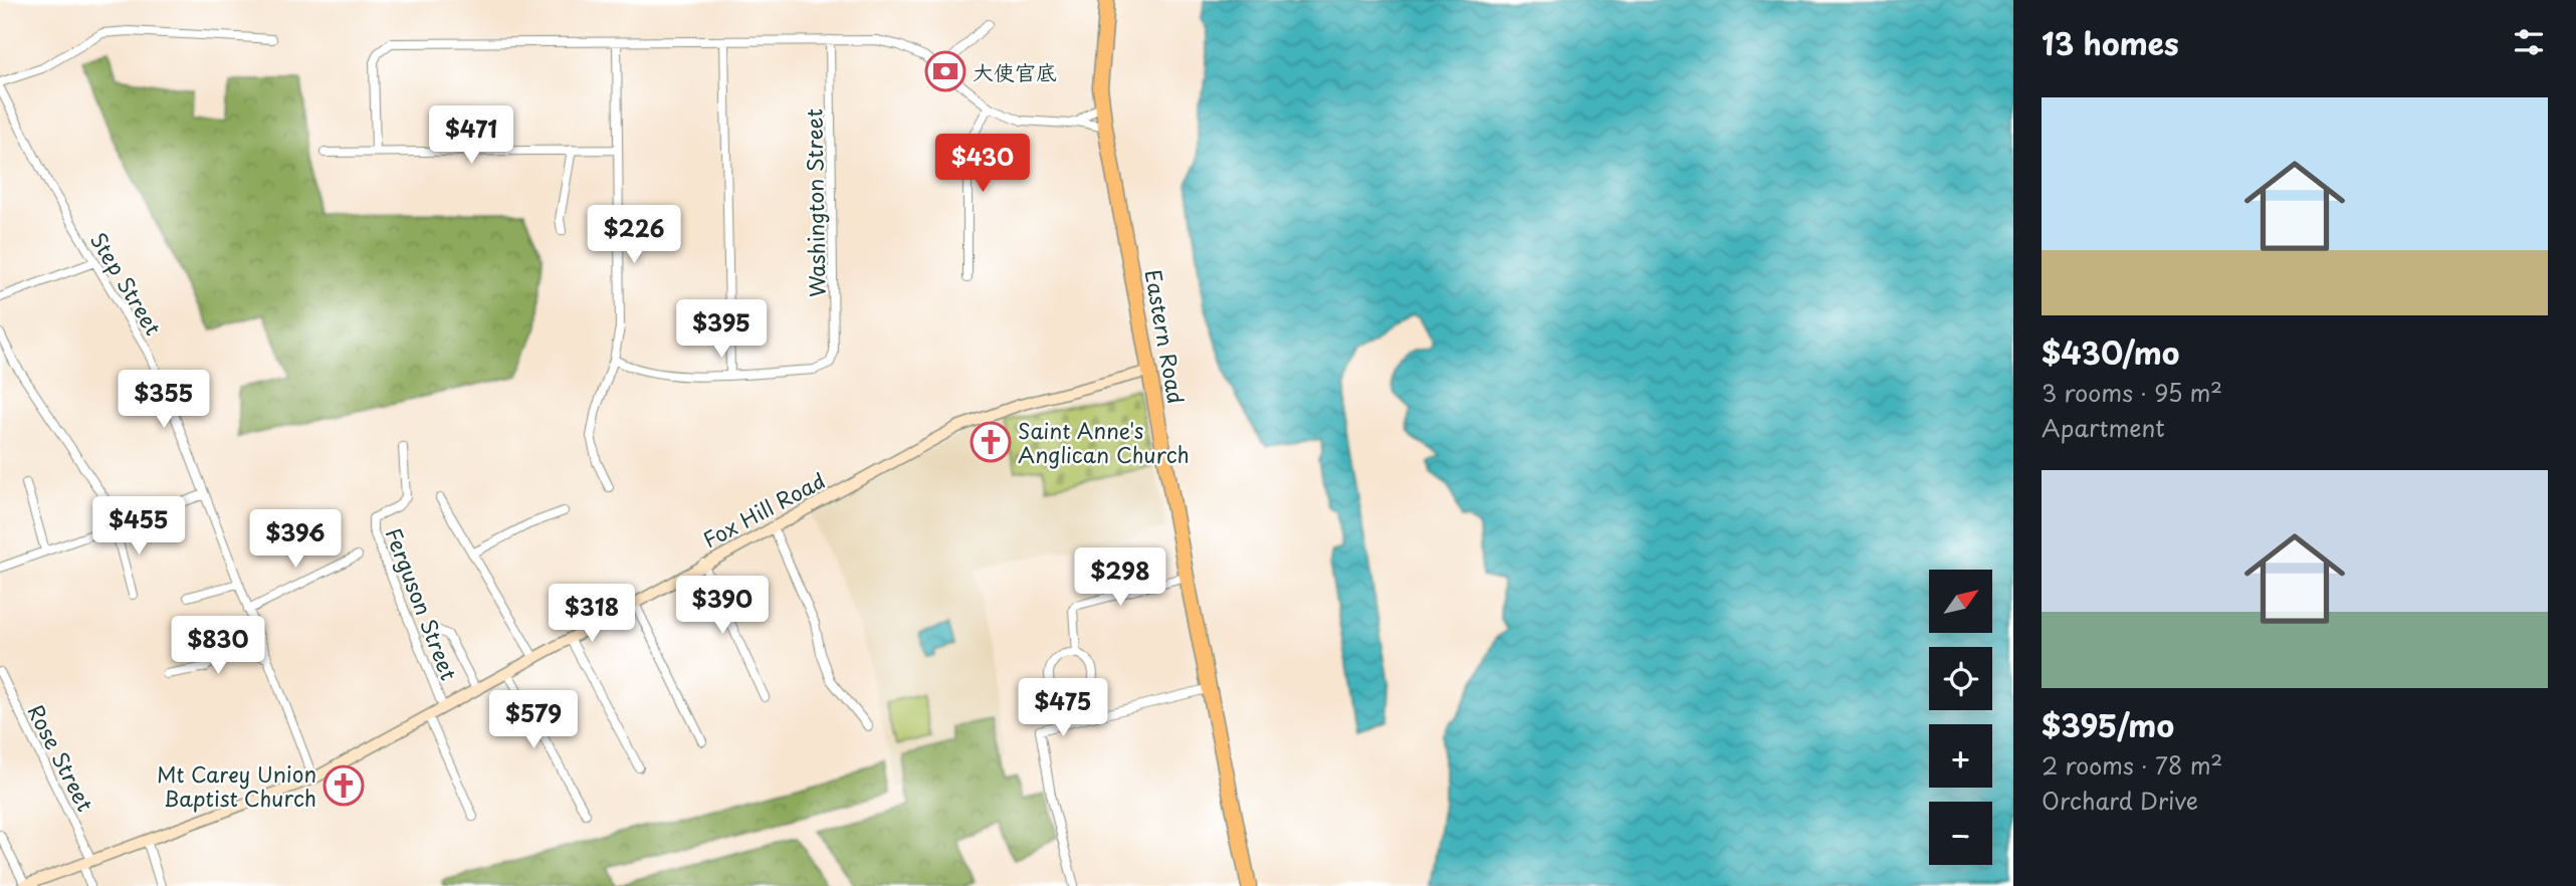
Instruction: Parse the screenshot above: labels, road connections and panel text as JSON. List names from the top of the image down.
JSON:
{
  "streets": {
    "highway": ["Eastern Road"],
    "main road": ["Fox Hill Road"],
    "street": [
      "Washington Street",
      "Step Street",
      "Ferguson Street",
      "Rose Street"
    ]
  },
  "crossings": [
    ["Step Street", "Fox Hill Road"],
    ["Eastern Road", "Fox Hill Road"],
    ["Fox Hill Road", "Ferguson Street"],
    ["Fox Hill Road", "Rose Street"]
  ],
  "places": {
    "bank": ["大使官底"],
    "church": ["Saint Anne's Anglican Church", "Mt Carey Union Baptist Church"]
  },
  "north": "top right",
  "page": {
    "heading": "13 homes",
    "list": [
      {
        "name": "$430/mo",
        "note": "3 rooms · 95 m² · Apartment"
      },
      {
        "name": "$395/mo",
        "note": "2 rooms · 78 m² · Orchard Drive"
      }
    ],
    "price": [
      "$471",
      "$430",
      "$226",
      "$395",
      "$355",
      "$455",
      "$396",
      "$298",
      "$390",
      "$318",
      "$830",
      "$475",
      "$579"
    ],
    "map_buttons": ["+", "−"]
  }
}
